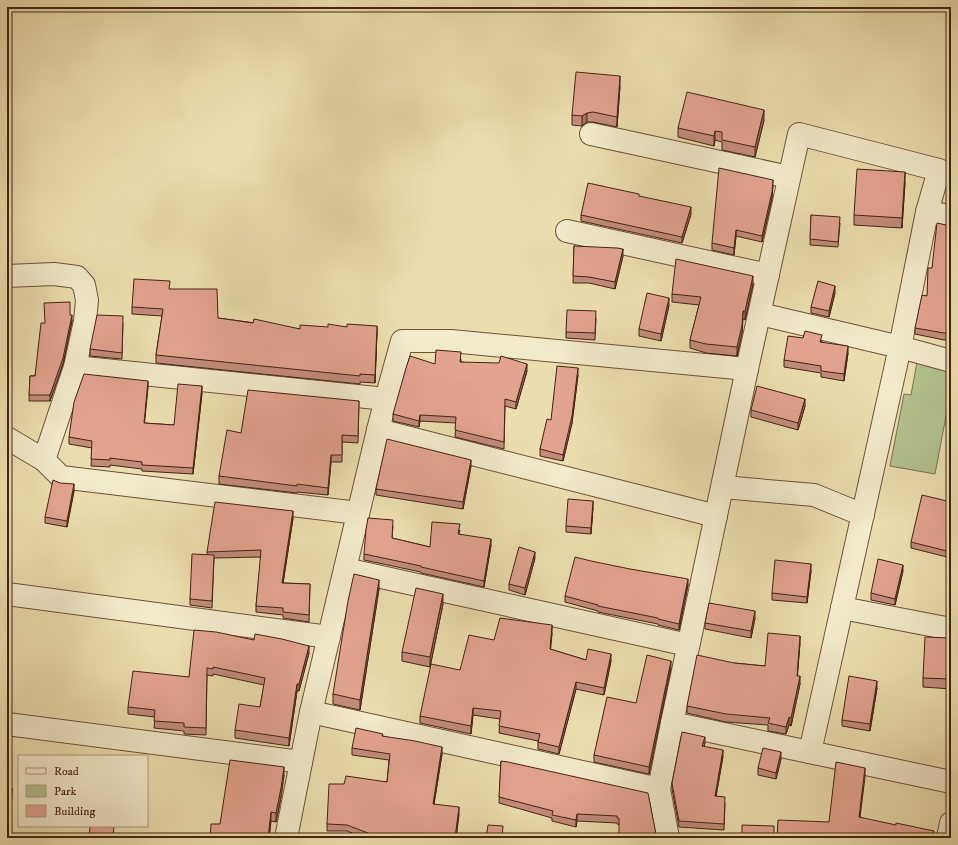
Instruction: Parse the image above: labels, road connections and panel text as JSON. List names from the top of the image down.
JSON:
{
  "legend": ["Road", "Park", "Building"]
}
